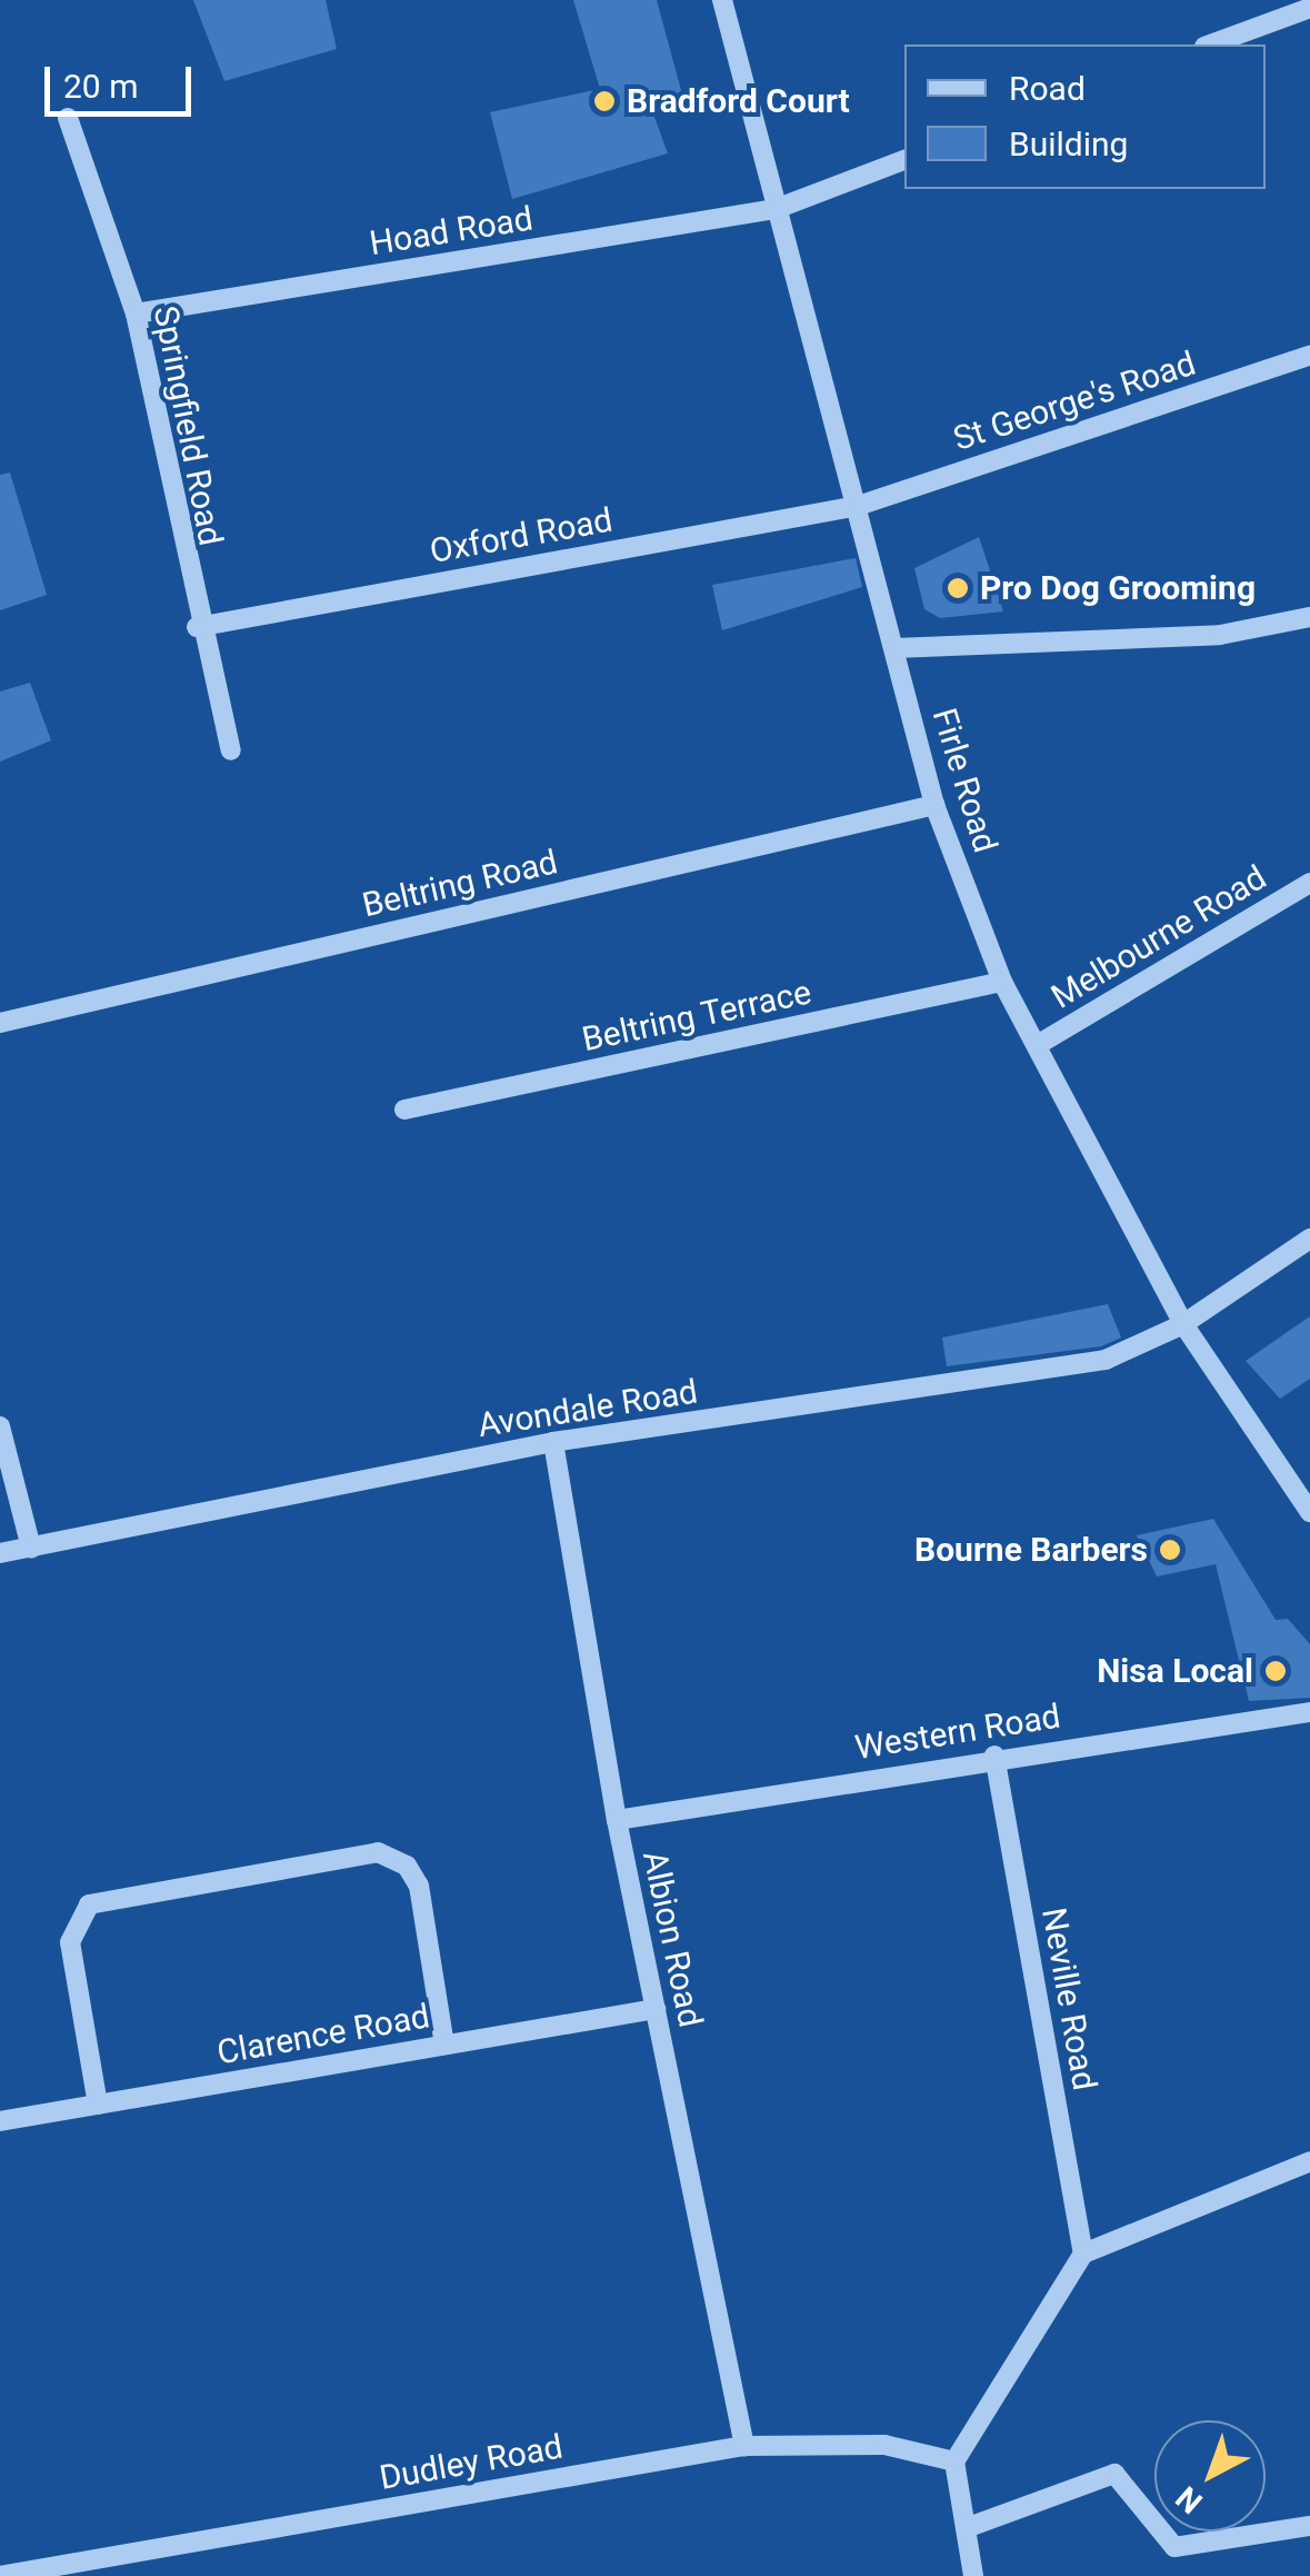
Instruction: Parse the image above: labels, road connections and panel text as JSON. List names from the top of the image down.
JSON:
{
  "streets": {
    "street": [
      "Hoad Road",
      "St George's Road",
      "Springfield Road",
      "Oxford Road",
      "Firle Road",
      "Beltring Road",
      "Melbourne Road",
      "Beltring Terrace",
      "Avondale Road",
      "Western Road",
      "Albion Road",
      "Neville Road",
      "Clarence Road",
      "Dudley Road"
    ]
  },
  "crossings": [
    ["Hoad Road", "Springfield Road"],
    ["Hoad Road", "Firle Road"],
    ["St George's Road", "Oxford Road"],
    ["St George's Road", "Firle Road"],
    ["Springfield Road", "Oxford Road"],
    ["Oxford Road", "Firle Road"],
    ["Firle Road", "Beltring Road"],
    ["Firle Road", "Melbourne Road"],
    ["Firle Road", "Beltring Terrace"],
    ["Firle Road", "Avondale Road"],
    ["Avondale Road", "Albion Road"],
    ["Western Road", "Albion Road"],
    ["Western Road", "Neville Road"],
    ["Albion Road", "Clarence Road"],
    ["Albion Road", "Dudley Road"]
  ],
  "places": [
    "Bradford Court",
    "Pro Dog Grooming",
    "Bourne Barbers",
    "Nisa Local"
  ],
  "legend": ["Road", "Building"],
  "scale_bar": "20 m",
  "north": "bottom left"
}
